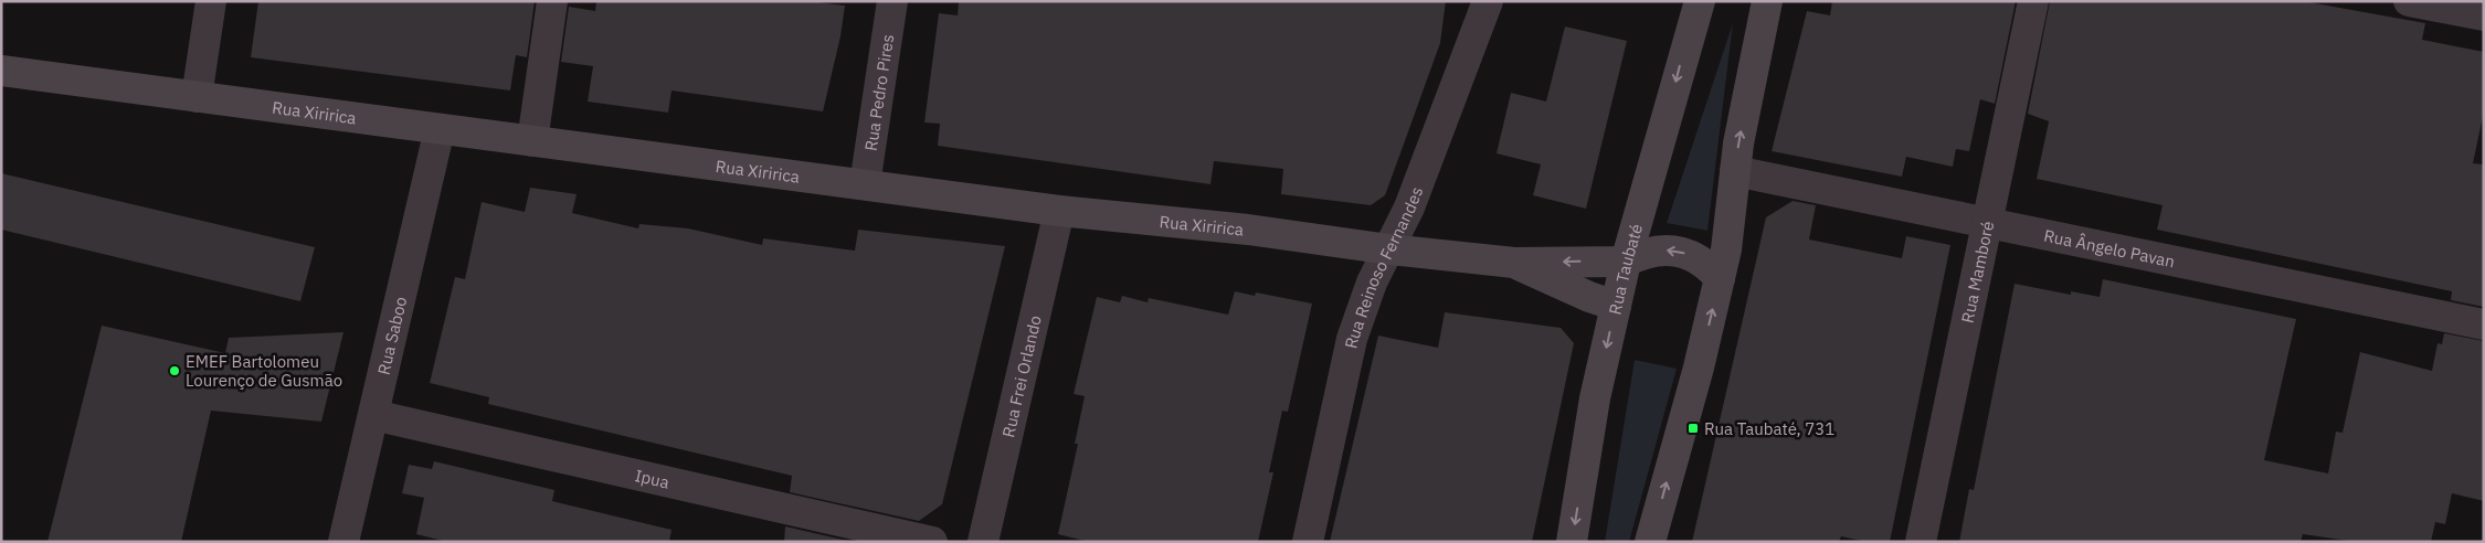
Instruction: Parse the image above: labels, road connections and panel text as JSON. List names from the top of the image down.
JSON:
{
  "streets": {
    "street": [
      "Rua Pedro Pires",
      "Rua Xiririca",
      "Rua Ângelo Pavan",
      "Rua Reinoso Fernandes",
      "Rua Taubaté",
      "Rua Mamboré",
      "Rua Saboo",
      "Rua Frei Orlando",
      "Ipua"
    ]
  },
  "crossings": [
    ["Rua Pedro Pires", "Rua Xiririca"],
    ["Rua Xiririca", "Rua Reinoso Fernandes"],
    ["Rua Xiririca", "Rua Taubaté"],
    ["Rua Xiririca", "Rua Saboo"],
    ["Rua Xiririca", "Rua Frei Orlando"],
    ["Rua Ângelo Pavan", "Rua Mamboré"],
    ["Rua Saboo", "Ipua"]
  ],
  "places": {
    "other": ["EMEF Bartolomeu Lourenço de Gusmão"],
    "transit": ["Rua Taubaté, 731"]
  }
}
